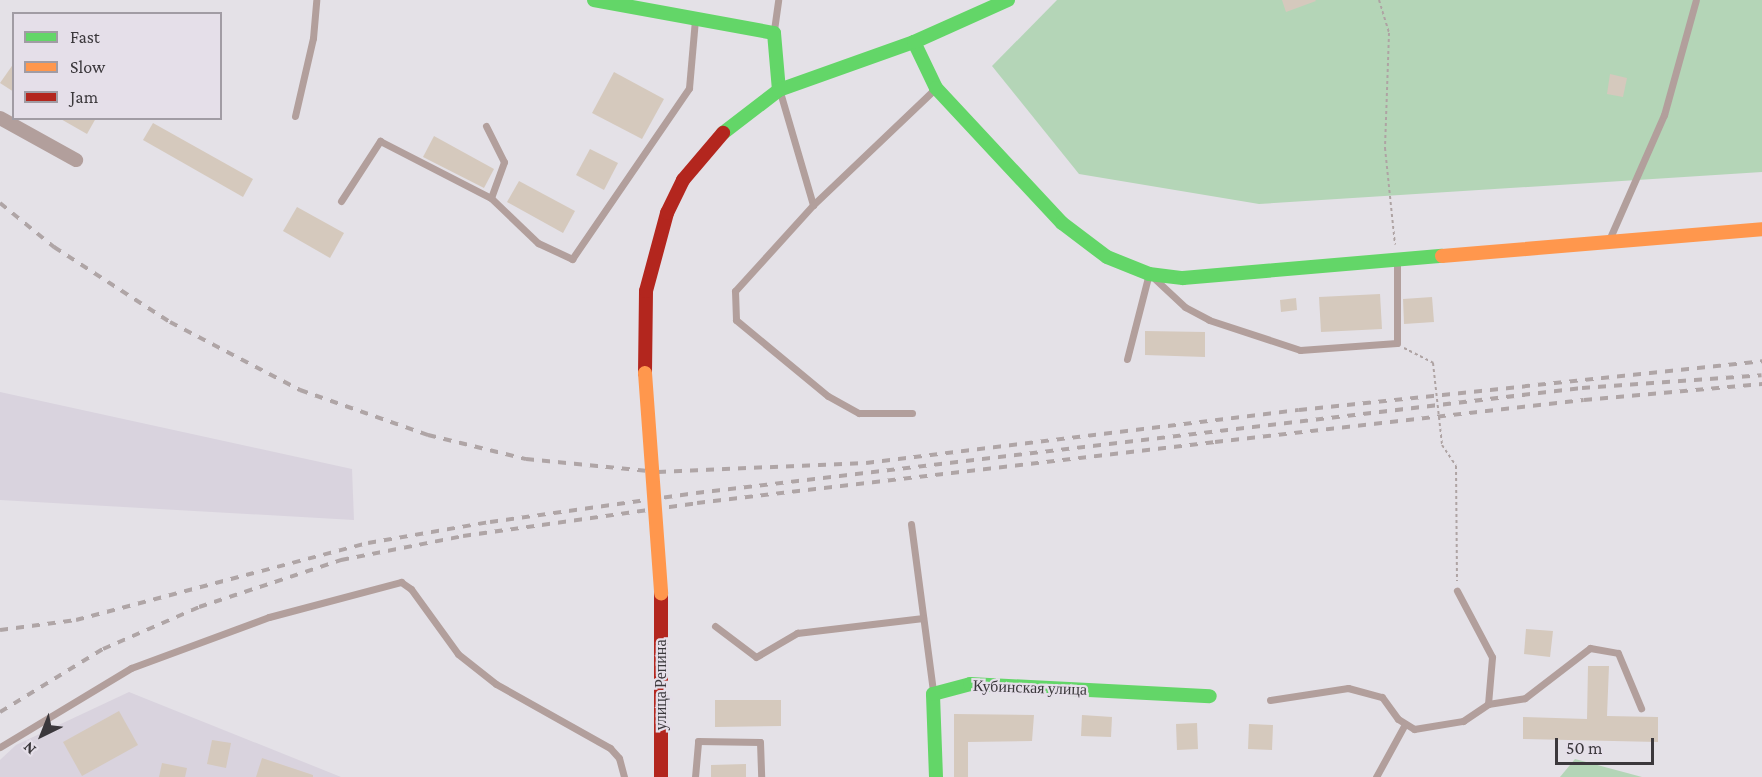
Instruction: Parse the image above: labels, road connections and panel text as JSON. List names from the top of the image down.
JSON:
{
  "streets": {
    "street": ["улица Репина", "Кубинская улица"]
  },
  "legend": ["Fast", "Slow", "Jam"],
  "scale_bar": "50 m",
  "north": "bottom left"
}
